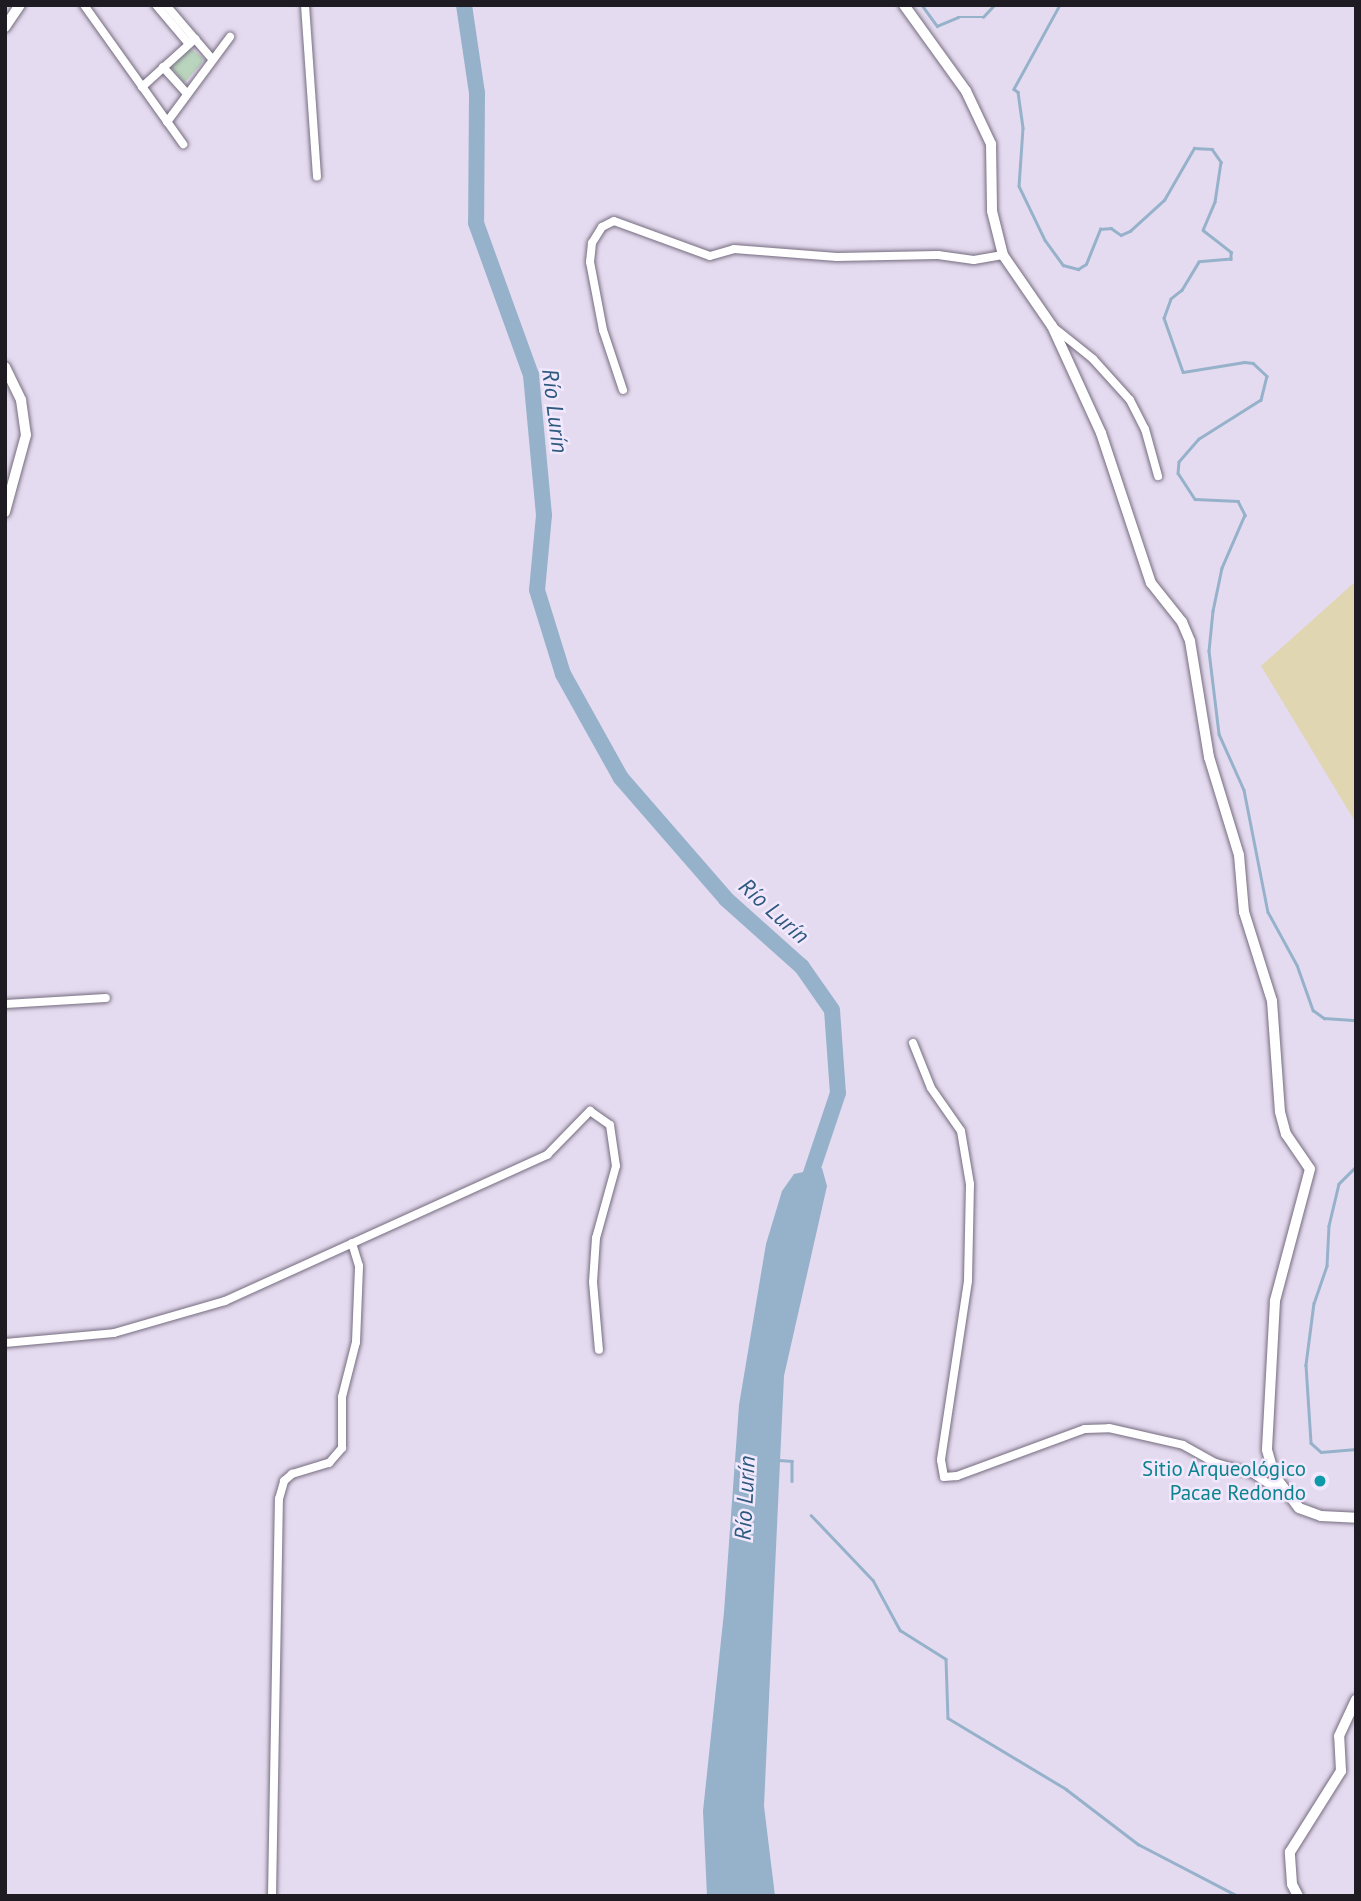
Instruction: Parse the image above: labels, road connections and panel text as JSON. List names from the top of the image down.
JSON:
{
  "water": ["Río Lurín"],
  "places": ["Sitio Arqueológico Pacae Redondo"]
}
